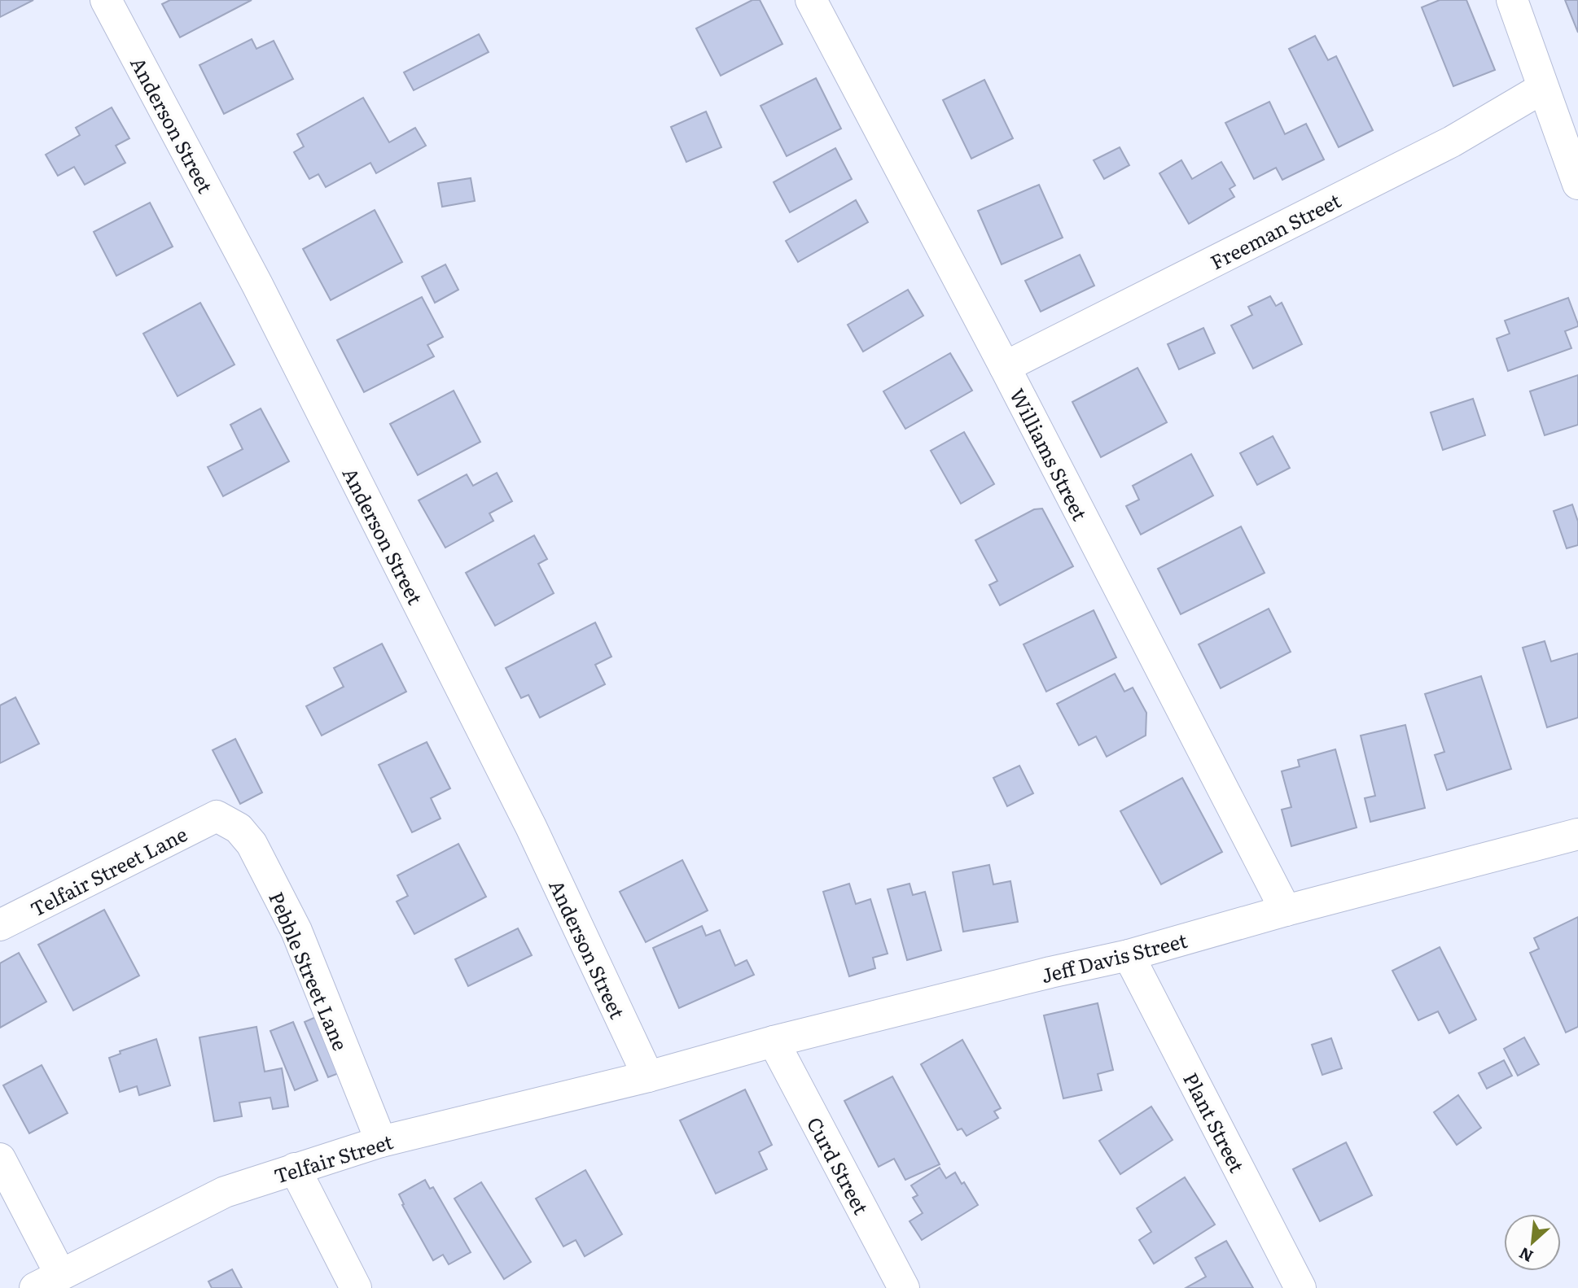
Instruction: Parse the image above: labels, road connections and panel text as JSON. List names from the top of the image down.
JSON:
{
  "streets": {
    "street": [
      "Anderson Street",
      "Freeman Street",
      "Williams Street",
      "Telfair Street Lane",
      "Jeff Davis Street",
      "Pebble Street Lane",
      "Plant Street",
      "Telfair Street",
      "Curd Street"
    ]
  },
  "crossings": [
    ["Anderson Street", "Jeff Davis Street"],
    ["Anderson Street", "Telfair Street"],
    ["Freeman Street", "Williams Street"],
    ["Williams Street", "Jeff Davis Street"],
    ["Telfair Street Lane", "Pebble Street Lane"],
    ["Jeff Davis Street", "Plant Street"],
    ["Jeff Davis Street", "Telfair Street"],
    ["Jeff Davis Street", "Curd Street"],
    ["Pebble Street Lane", "Telfair Street"]
  ],
  "north": "bottom left"
}
